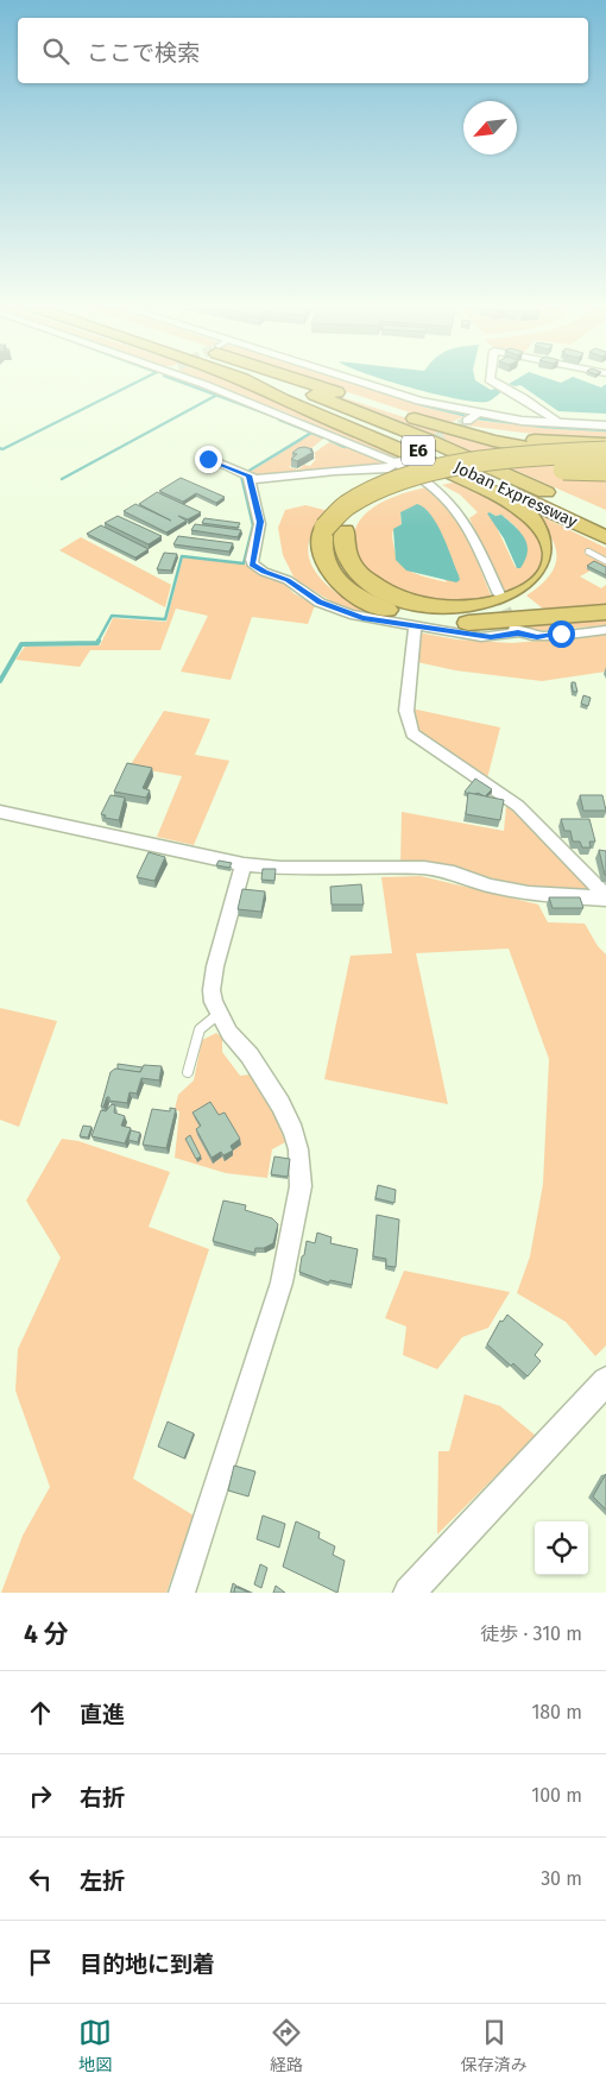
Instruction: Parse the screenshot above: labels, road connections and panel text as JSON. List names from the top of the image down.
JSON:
{
  "streets": {
    "highway": ["E6", "Joban Expressway"]
  },
  "north": "bottom left",
  "page": {
    "search": "ここで検索",
    "heading": ["4 分", "徒歩 · 310 m"],
    "list": [
      ["直進", "180 m"],
      ["右折", "100 m"],
      ["左折", "30 m"],
      "目的地に到着"
    ],
    "nav": ["地図", "経路", "保存済み"]
  }
}
